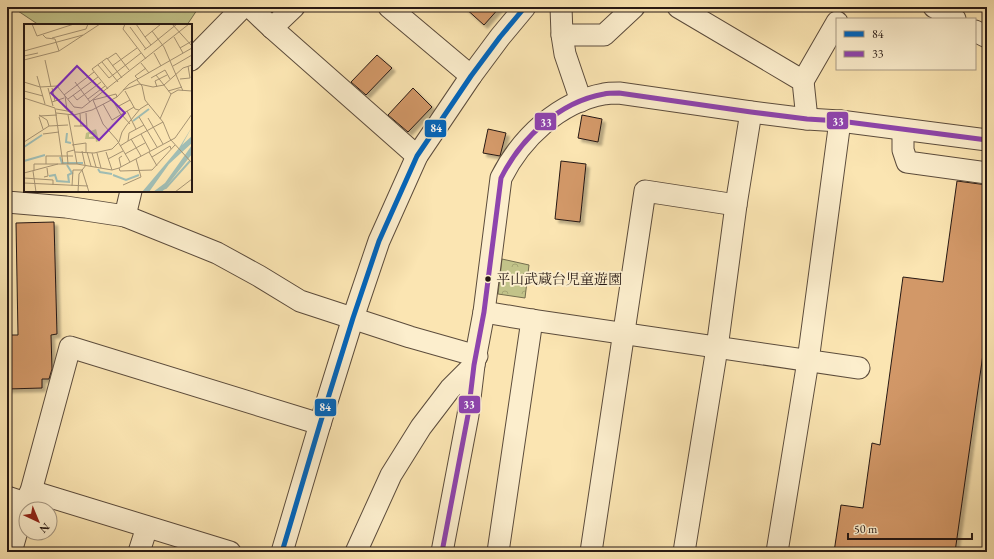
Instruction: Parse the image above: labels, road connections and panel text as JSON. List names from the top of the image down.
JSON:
{
  "places": ["平山武蔵台児童遊園"],
  "lines": ["transit line 84", "transit line 33"],
  "legend": ["84", "33"],
  "scale_bar": "50 m",
  "north": "bottom right"
}
